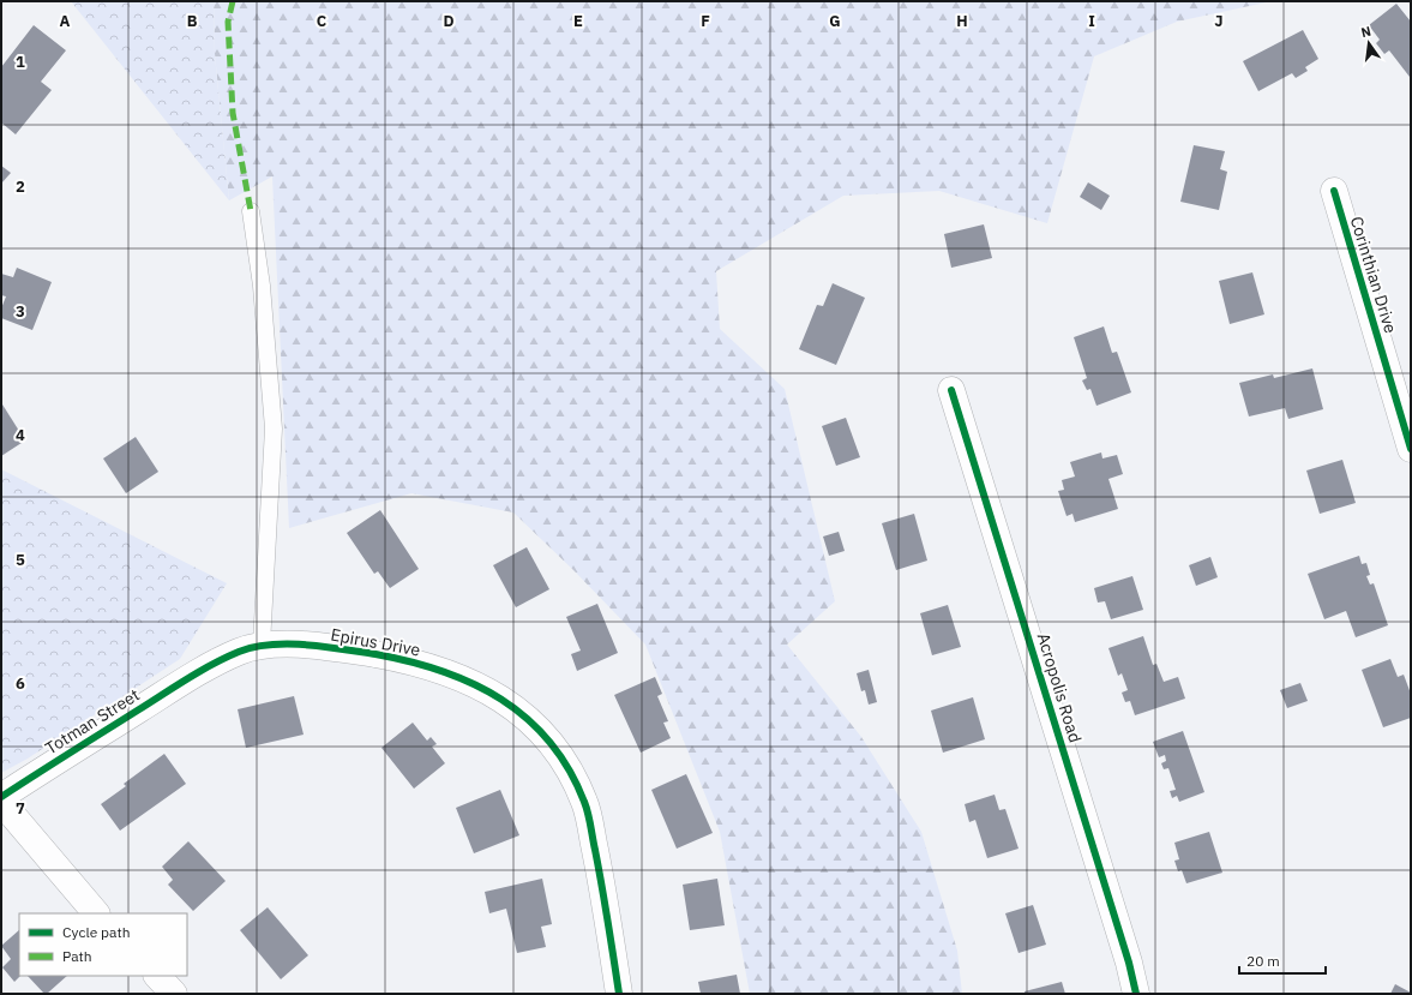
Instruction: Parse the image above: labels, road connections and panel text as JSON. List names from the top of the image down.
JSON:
{
  "streets": {
    "street": [
      "Corinthian Drive",
      "Epirus Drive",
      "Acropolis Road",
      "Totman Street"
    ]
  },
  "crossings": [
    ["Epirus Drive", "Totman Street"]
  ],
  "legend": ["Cycle path", "Path"],
  "scale_bar": "20 m",
  "north": "top",
  "grid": {
    "columns": [
      "A",
      "B",
      "C",
      "D",
      "E",
      "F",
      "G",
      "H",
      "I",
      "J"
    ],
    "rows": [
      "1",
      "2",
      "3",
      "4",
      "5",
      "6",
      "7"
    ]
  }
}
